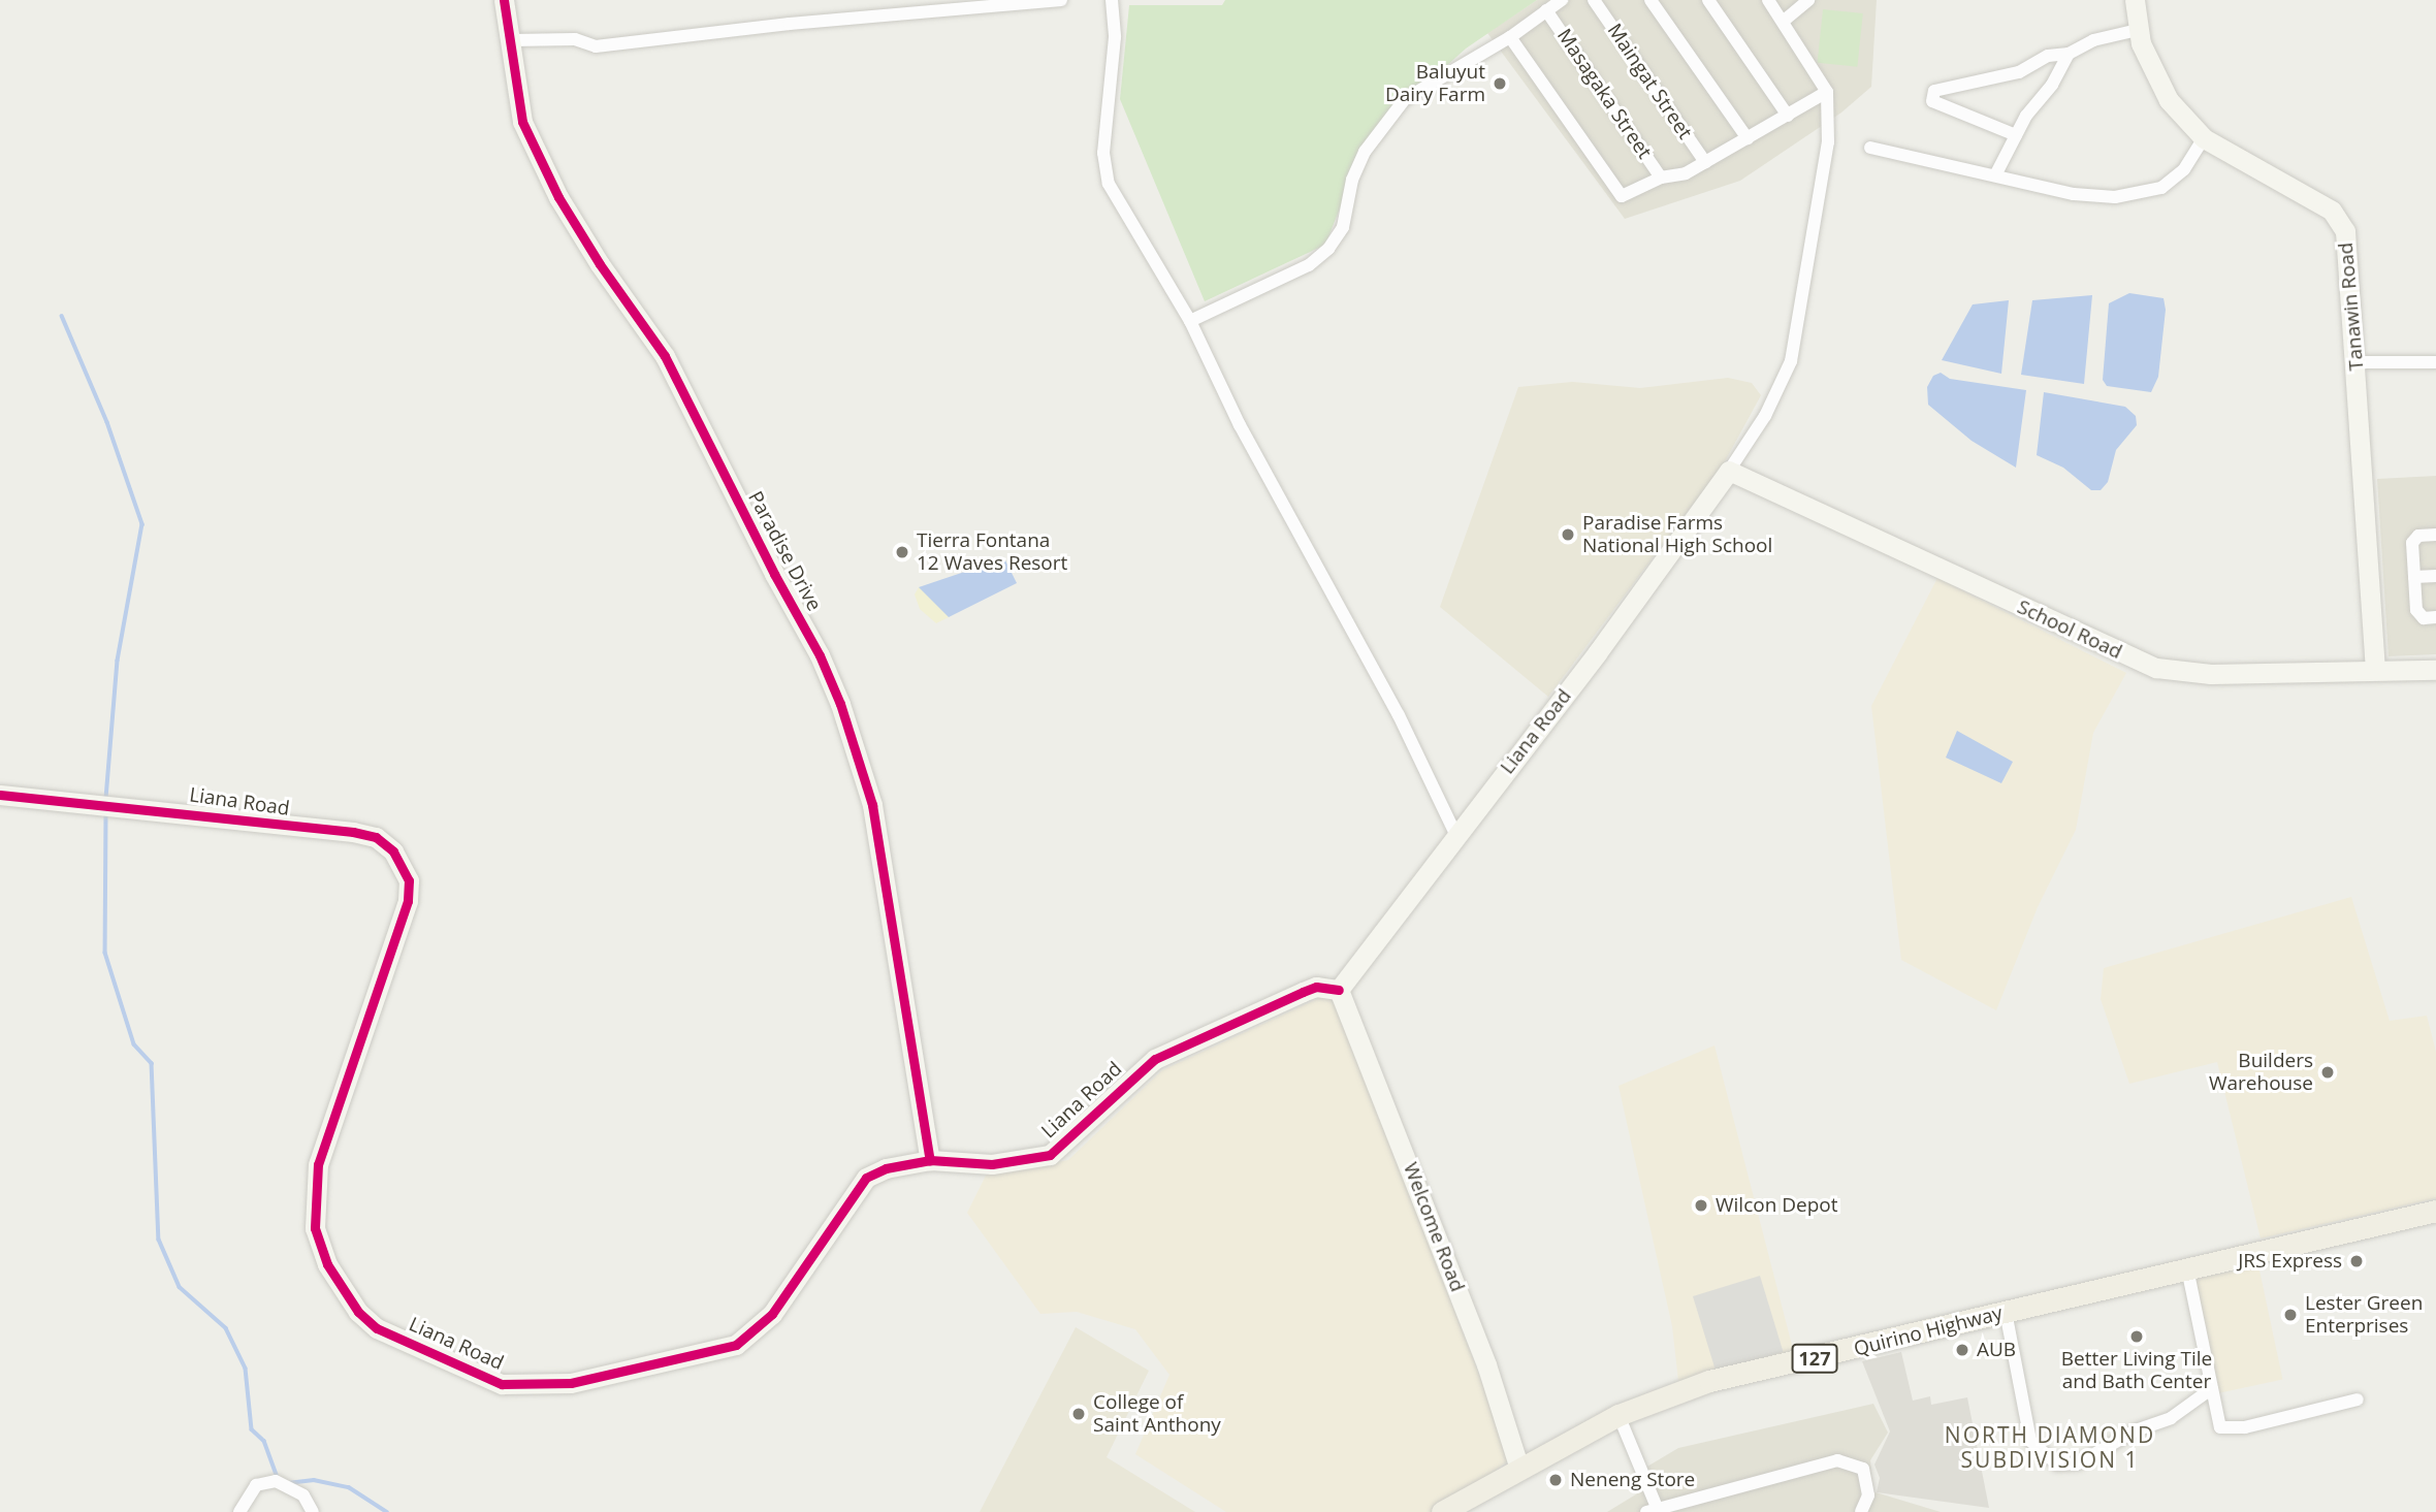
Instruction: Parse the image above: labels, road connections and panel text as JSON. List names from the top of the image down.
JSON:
{
  "streets": {
    "main road": ["Quirino Highway", "127"],
    "street": [
      "Maingat Street",
      "Masagaka Street",
      "Tanawin Road",
      "Paradise Drive",
      "School Road",
      "Liana Road",
      "Welcome Road"
    ]
  },
  "crossings": [
    ["Tanawin Road", "School Road"],
    ["Paradise Drive", "Liana Road"],
    ["School Road", "Liana Road"],
    ["Liana Road", "Welcome Road"],
    ["Welcome Road", "Quirino Highway"]
  ],
  "districts": ["NORTH DIAMOND SUBDIVISION 1"],
  "places": [
    "Baluyut Dairy Farm",
    "Paradise Farms National High School",
    "Tierra Fontana 12 Waves Resort",
    "Builders Warehouse",
    "Wilcon Depot",
    "JRS Express",
    "Lester Green Enterprises",
    "Better Living Tile and Bath Center",
    "AUB",
    "College of Saint Anthony",
    "Neneng Store"
  ]
}
